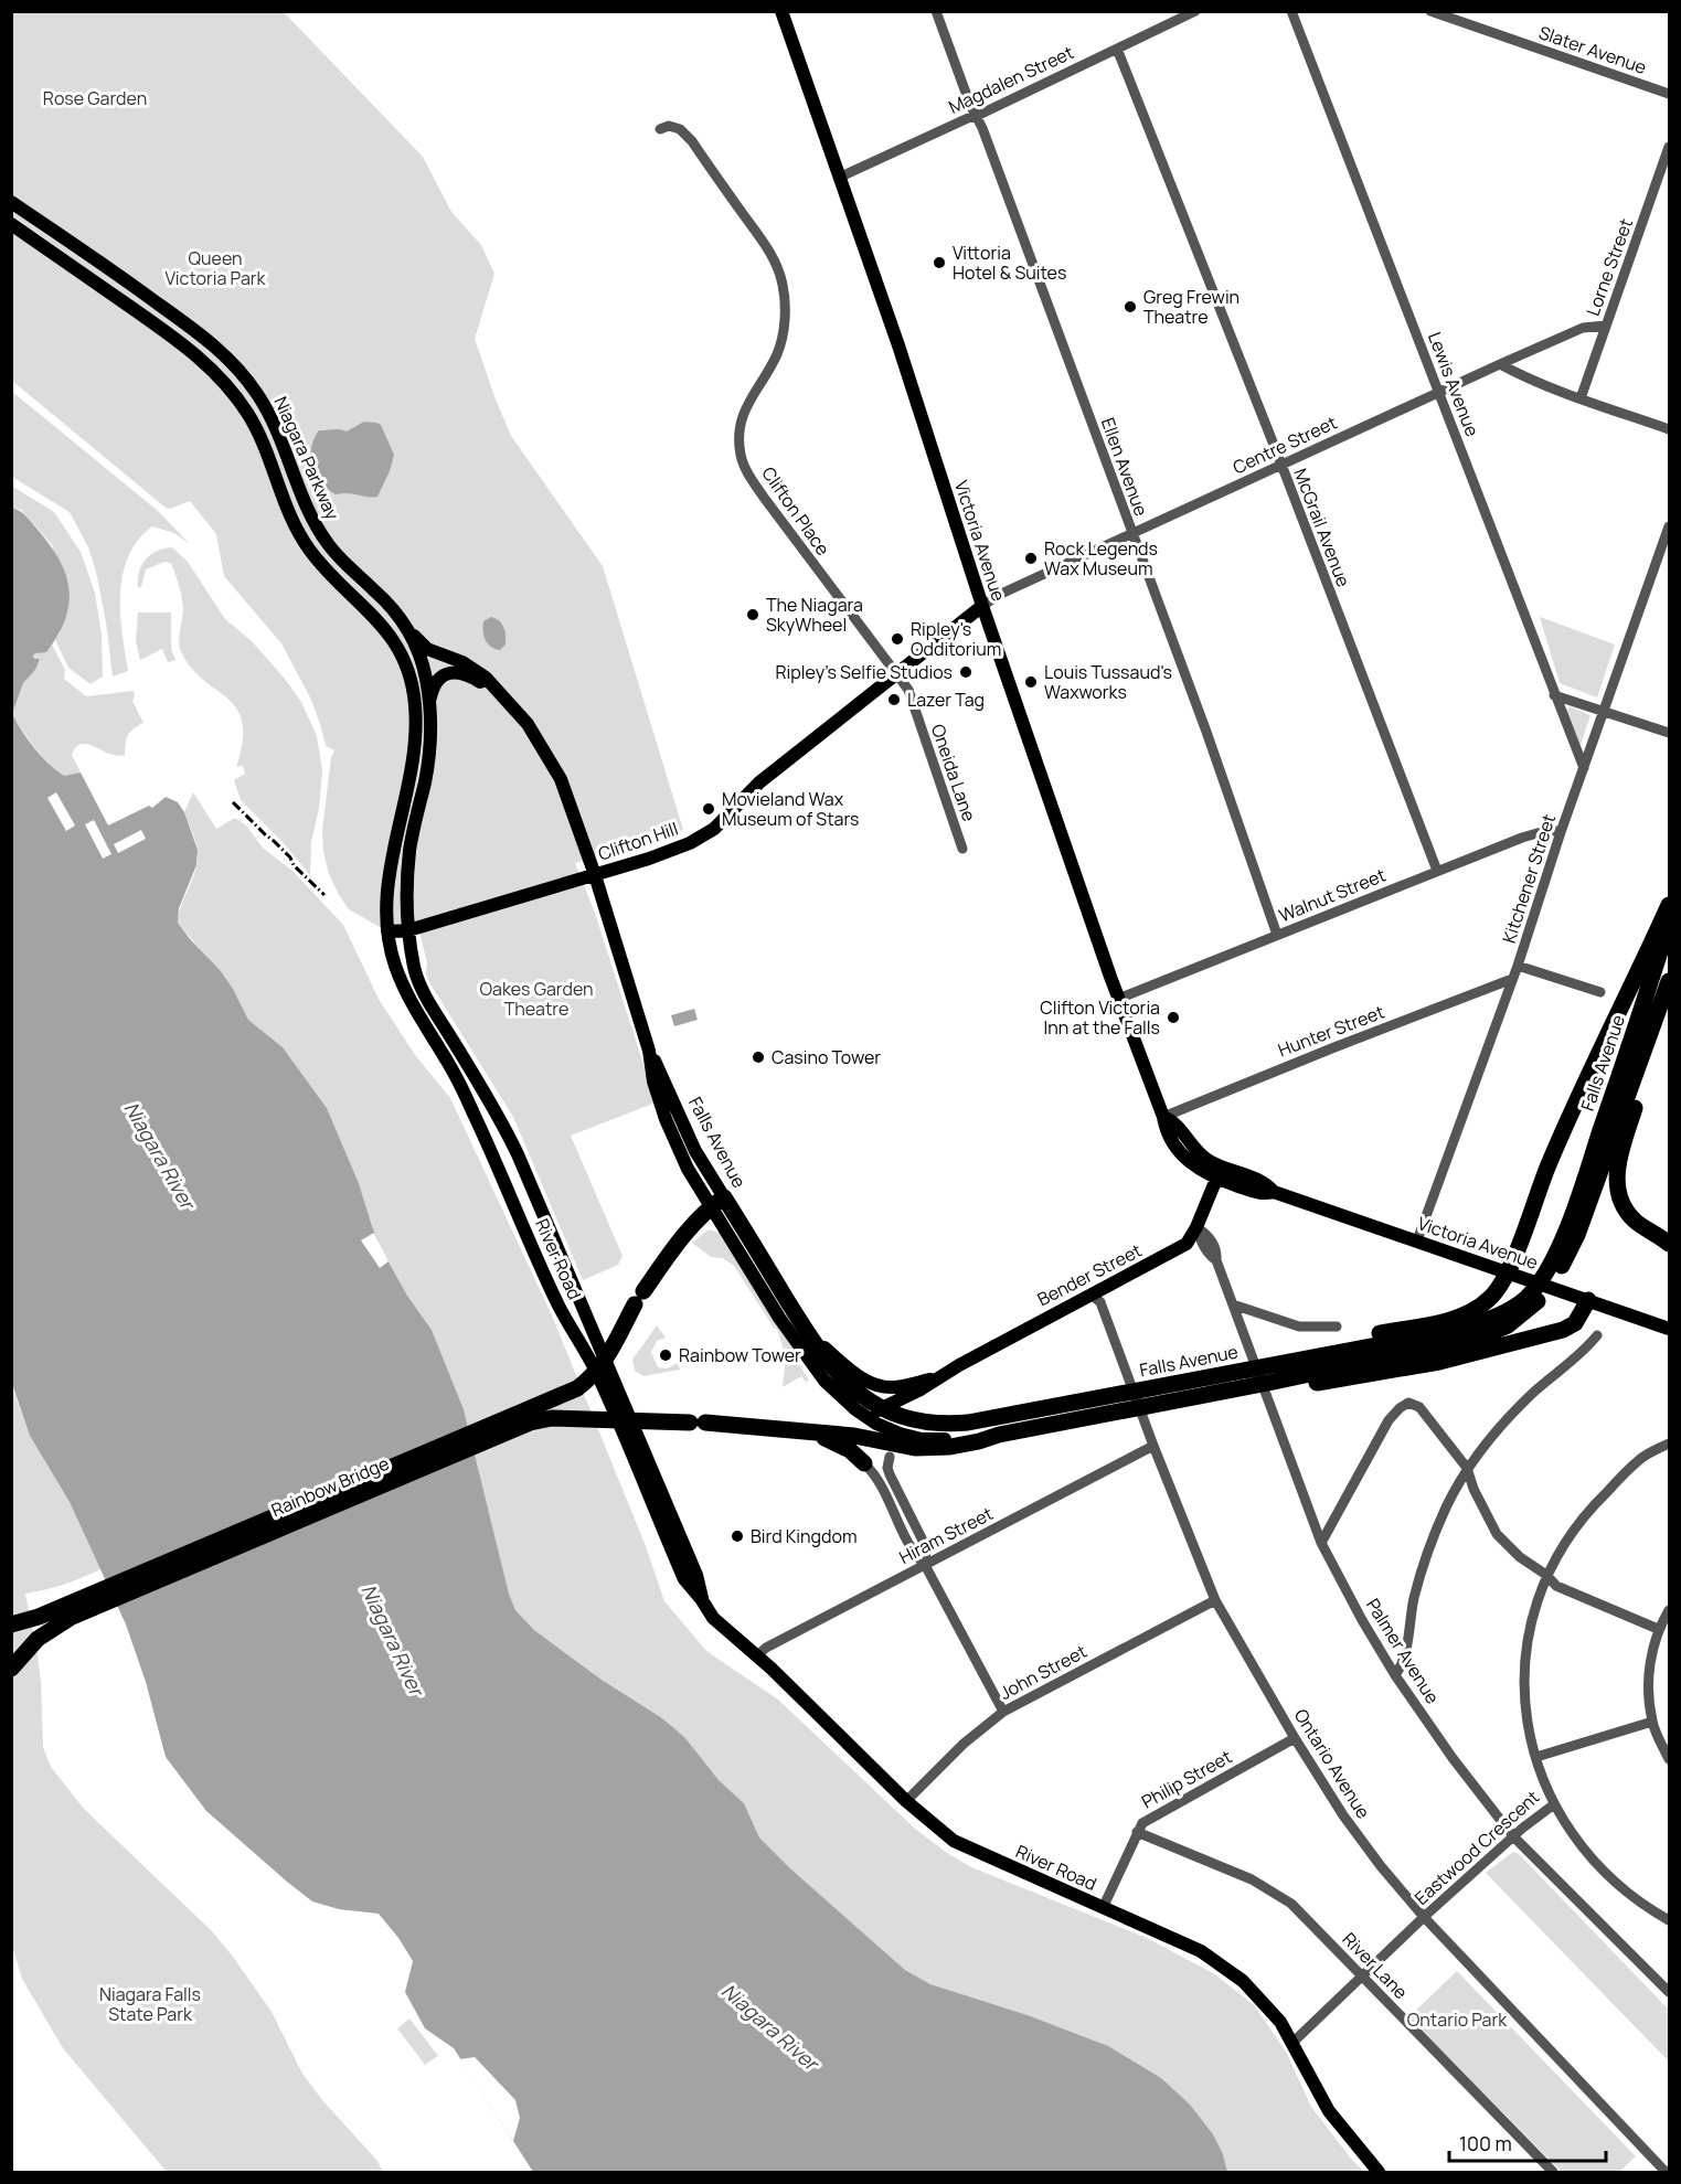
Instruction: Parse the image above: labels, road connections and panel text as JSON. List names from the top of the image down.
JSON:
{
  "streets": {
    "highway": ["Falls Avenue", "Rainbow Bridge"],
    "main road": [
      "Niagara Parkway",
      "Victoria Avenue",
      "Clifton Hill",
      "River Road",
      "Bender Street"
    ],
    "street": [
      "Slater Avenue",
      "Magdalen Street",
      "Lorne Street",
      "Lewis Avenue",
      "Centre Street",
      "Ellen Avenue",
      "Clifton Place",
      "McGrail Avenue",
      "Oneida Lane",
      "Kitchener Street",
      "Walnut Street",
      "Hunter Street",
      "Hiram Street",
      "Palmer Avenue",
      "John Street",
      "Ontario Avenue",
      "Philip Street",
      "Eastwood Crescent",
      "River Lane"
    ]
  },
  "crossings": [
    ["Magdalen Street", "Ellen Avenue"],
    ["Magdalen Street", "McGrail Avenue"],
    ["Magdalen Street", "Victoria Avenue"],
    ["Lorne Street", "Centre Street"],
    ["Lewis Avenue", "Centre Street"],
    ["Lewis Avenue", "Kitchener Street"],
    ["Centre Street", "Ellen Avenue"],
    ["Centre Street", "McGrail Avenue"],
    ["Centre Street", "Victoria Avenue"],
    ["Centre Street", "Clifton Hill"],
    ["Niagara Parkway", "Clifton Hill"],
    ["Niagara Parkway", "Falls Avenue"],
    ["Niagara Parkway", "River Road"],
    ["Ellen Avenue", "Walnut Street"],
    ["Clifton Place", "Oneida Lane"],
    ["Clifton Place", "Clifton Hill"],
    ["McGrail Avenue", "Walnut Street"],
    ["Victoria Avenue", "Clifton Hill"],
    ["Victoria Avenue", "Kitchener Street"],
    ["Victoria Avenue", "Walnut Street"],
    ["Victoria Avenue", "Hunter Street"],
    ["Victoria Avenue", "Bender Street"],
    ["Oneida Lane", "Clifton Hill"],
    ["Clifton Hill", "Falls Avenue"],
    ["Clifton Hill", "River Road"],
    ["Kitchener Street", "Walnut Street"],
    ["Kitchener Street", "Hunter Street"],
    ["Falls Avenue", "Bender Street"],
    ["Falls Avenue", "Rainbow Bridge"],
    ["Falls Avenue", "Palmer Avenue"],
    ["River Road", "Hiram Street"],
    ["River Road", "John Street"],
    ["River Road", "Philip Street"],
    ["River Road", "Eastwood Crescent"],
    ["Bender Street", "Palmer Avenue"],
    ["Bender Street", "Ontario Avenue"],
    ["Hiram Street", "Ontario Avenue"],
    ["Palmer Avenue", "Eastwood Crescent"],
    ["John Street", "Ontario Avenue"],
    ["Ontario Avenue", "Philip Street"],
    ["Ontario Avenue", "Eastwood Crescent"],
    ["Philip Street", "River Lane"],
    ["Eastwood Crescent", "River Lane"]
  ],
  "water": ["Niagara River"],
  "parks": [
    "Rose Garden",
    "Queen Victoria Park",
    "Oakes Garden Theatre",
    "Niagara Falls State Park",
    "Ontario Park"
  ],
  "places": [
    "Vittoria Hotel & Suites",
    "Greg Frewin Theatre",
    "Rock Legends Wax Museum",
    "The Niagara SkyWheel",
    "Ripley's Odditorium",
    "Ripley's Selfie Studios",
    "Louis Tussaud's Waxworks",
    "Lazer Tag",
    "Movieland Wax Museum of Stars",
    "Clifton Victoria Inn at the Falls",
    "Casino Tower",
    "Rainbow Tower",
    "Bird Kingdom"
  ],
  "scale_bar": "100 m"
}
